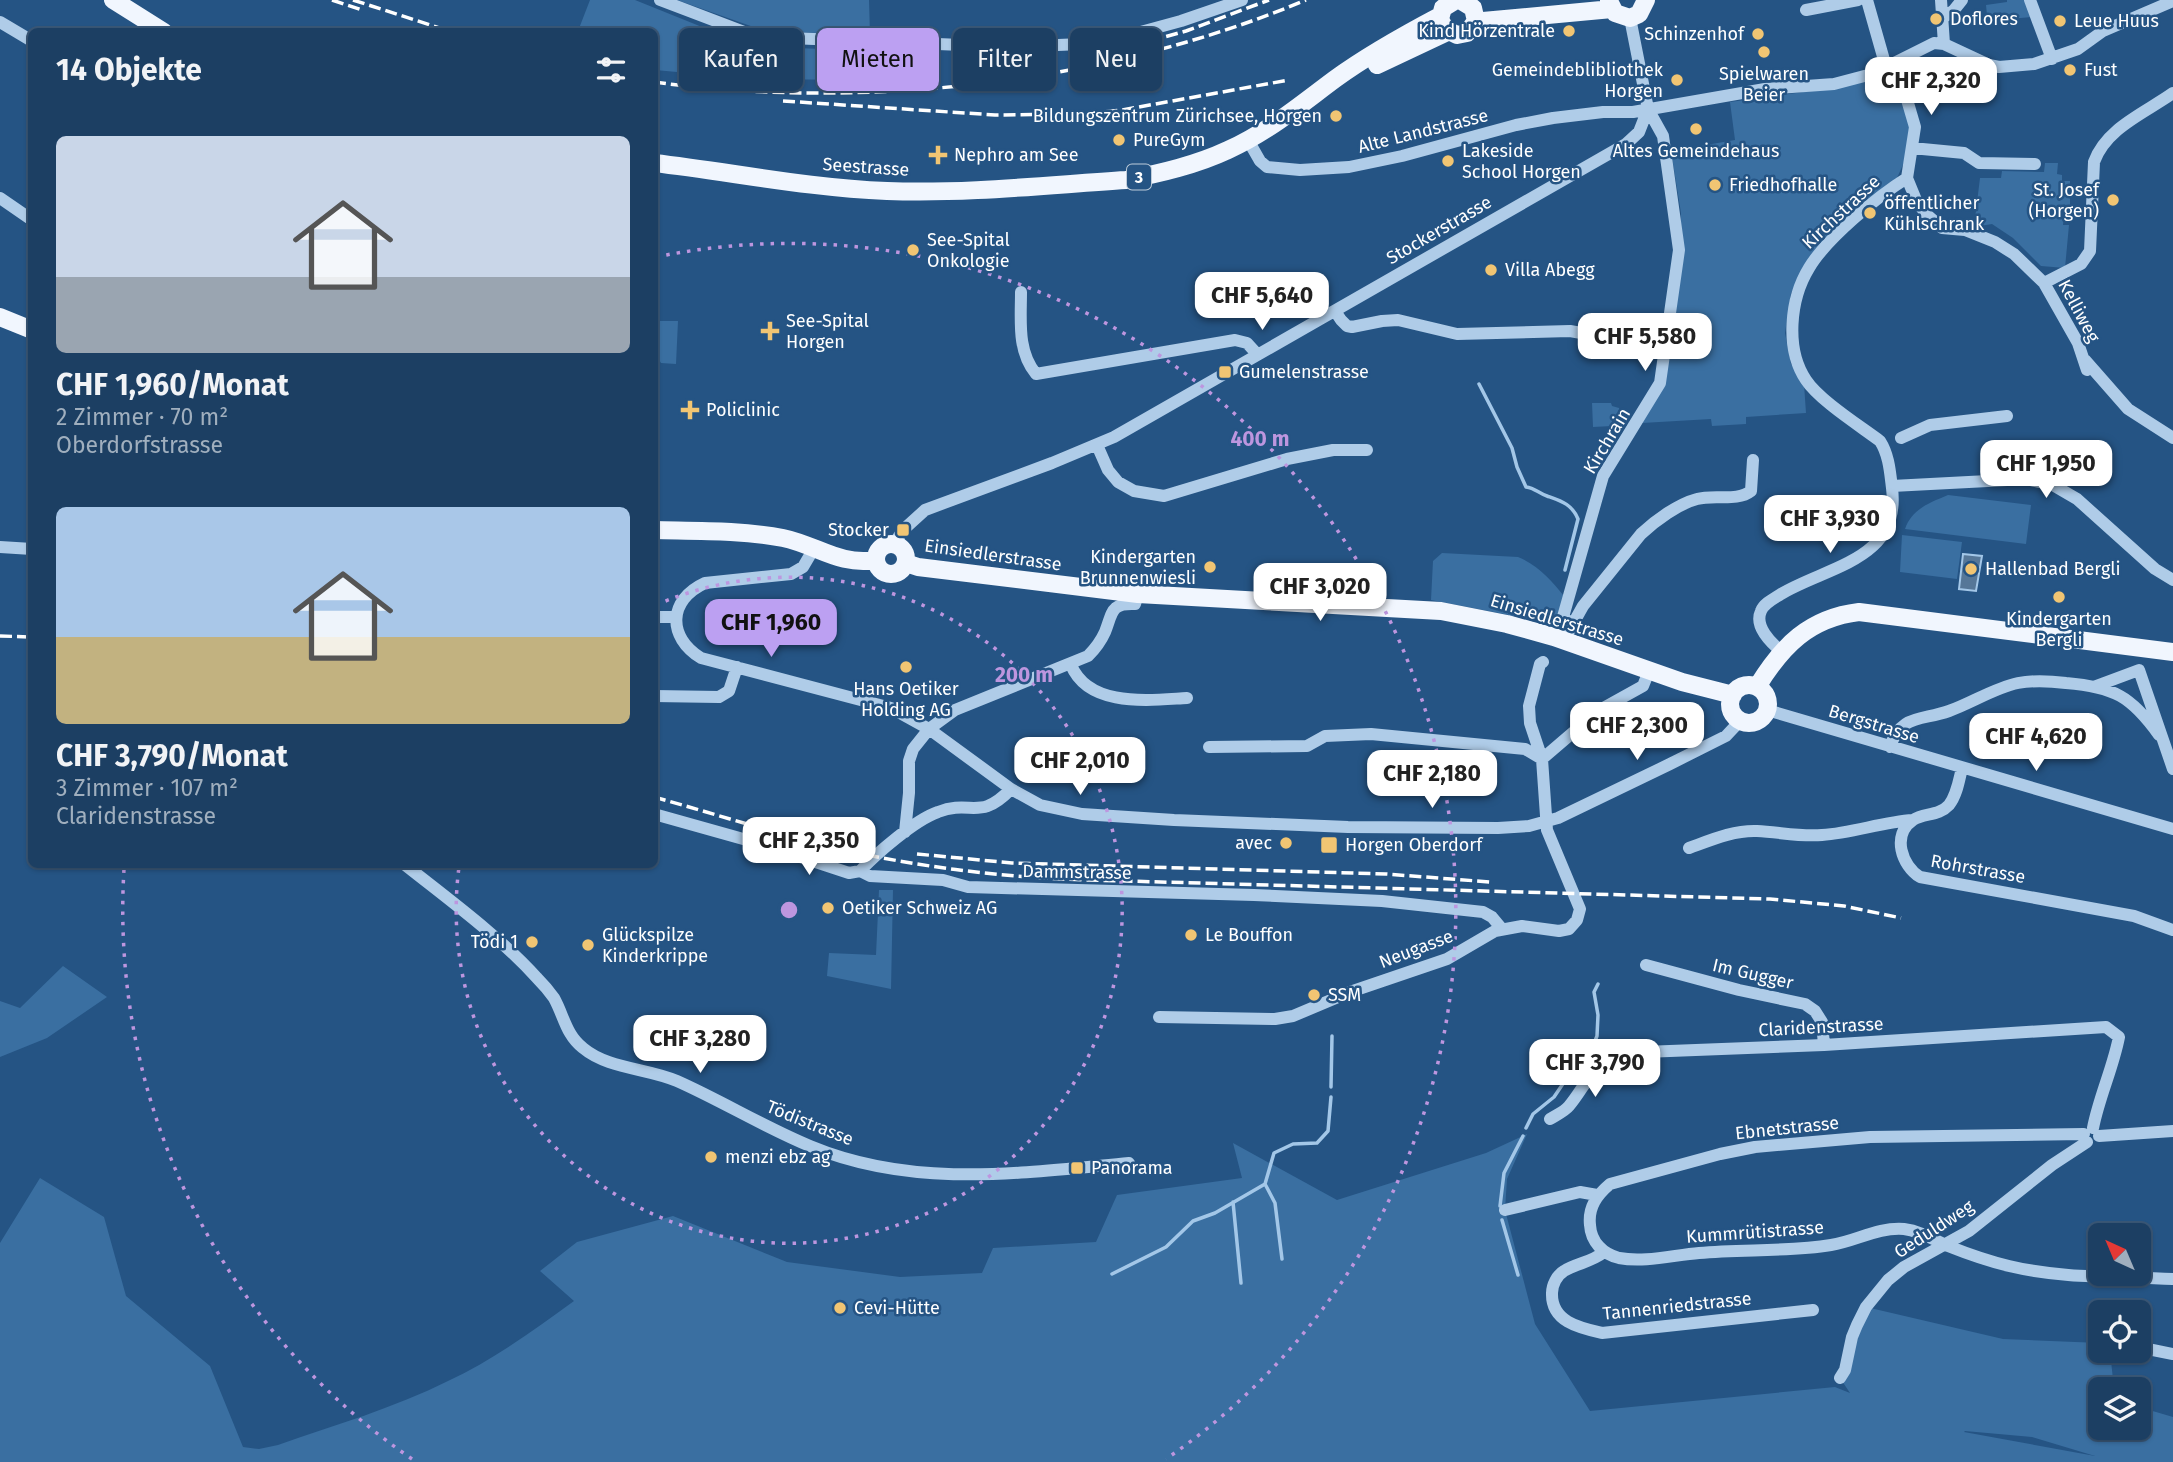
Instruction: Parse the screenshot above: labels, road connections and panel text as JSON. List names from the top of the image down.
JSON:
{
  "streets": {
    "main road": ["Seestrasse", "3", "Einsiedlerstrasse"],
    "street": [
      "Alte Landstrasse",
      "Kirchstrasse",
      "Stockerstrasse",
      "Kelliweg",
      "Kirchrain",
      "Bergstrasse",
      "Rohrstrasse",
      "Dammstrasse",
      "Neugasse",
      "Im Gugger",
      "Claridenstrasse",
      "Tödistrasse",
      "Ebnetstrasse",
      "Geduldweg",
      "Kummrütistrasse",
      "Tannenriedstrasse"
    ]
  },
  "crossings": [
    ["Alte Landstrasse", "Seestrasse"],
    ["Alte Landstrasse", "Kirchstrasse"],
    ["Alte Landstrasse", "Stockerstrasse"],
    ["Alte Landstrasse", "Kirchrain"],
    ["Kirchstrasse", "Kelliweg"],
    ["Stockerstrasse", "Kirchrain"],
    ["Stockerstrasse", "Einsiedlerstrasse"],
    ["Kirchrain", "Einsiedlerstrasse"],
    ["Einsiedlerstrasse", "Bergstrasse"],
    ["Dammstrasse", "Neugasse"],
    ["Im Gugger", "Claridenstrasse"],
    ["Claridenstrasse", "Ebnetstrasse"],
    ["Claridenstrasse", "Geduldweg"],
    ["Ebnetstrasse", "Geduldweg"],
    ["Geduldweg", "Kummrütistrasse"],
    ["Kummrütistrasse", "Tannenriedstrasse"]
  ],
  "places": {
    "other": [
      "Doflores",
      "Leue Huus",
      "Kind Hörzentrale",
      "Schinzenhof",
      "Spielwaren Beier",
      "Fust",
      "Gemeindeblibliothek Horgen",
      "Bildungszentrum Zürichsee, Horgen",
      "Altes Gemeindehaus",
      "PureGym",
      "Lakeside School Horgen",
      "Friedhofhalle",
      "St. Josef (Horgen)",
      "öffentlicher Kühlschrank",
      "See-Spital Onkologie",
      "Villa Abegg",
      "Kindergarten Brunnenwiesli",
      "Hallenbad Bergli",
      "Kindergarten Bergli",
      "Hans Oetiker Holding AG",
      "avec",
      "Oetiker Schweiz AG",
      "Le Bouffon",
      "Tödi 1",
      "Glückspilze Kinderkrippe",
      "SSM",
      "menzi ebz ag",
      "Cevi-Hütte"
    ],
    "health": ["Nephro am See", "See-Spital Horgen", "Policlinic"],
    "transit": [
      "Gumelenstrasse",
      "Stocker",
      "Horgen Oberdorf",
      "Panorama"
    ]
  },
  "north": "top left",
  "page": {
    "chip": [
      "Kaufen",
      "Mieten",
      "Filter",
      "Neu"
    ],
    "heading": "14 Objekte",
    "price": [
      "CHF 2,320",
      "CHF 5,640",
      "CHF 5,580",
      "CHF 1,950",
      "CHF 3,930",
      "CHF 3,020",
      "CHF 1,960",
      "CHF 2,300",
      "CHF 4,620",
      "CHF 2,010",
      "CHF 2,180",
      "CHF 2,350",
      "CHF 3,280",
      "CHF 3,790"
    ],
    "list": [
      {
        "name": "CHF 1,960/Monat",
        "note": "2 Zimmer · 70 m² · Oberdorfstrasse"
      },
      {
        "name": "CHF 3,790/Monat",
        "note": "3 Zimmer · 107 m² · Claridenstrasse"
      }
    ]
  },
  "rings": ["400 m", "200 m"]
}
